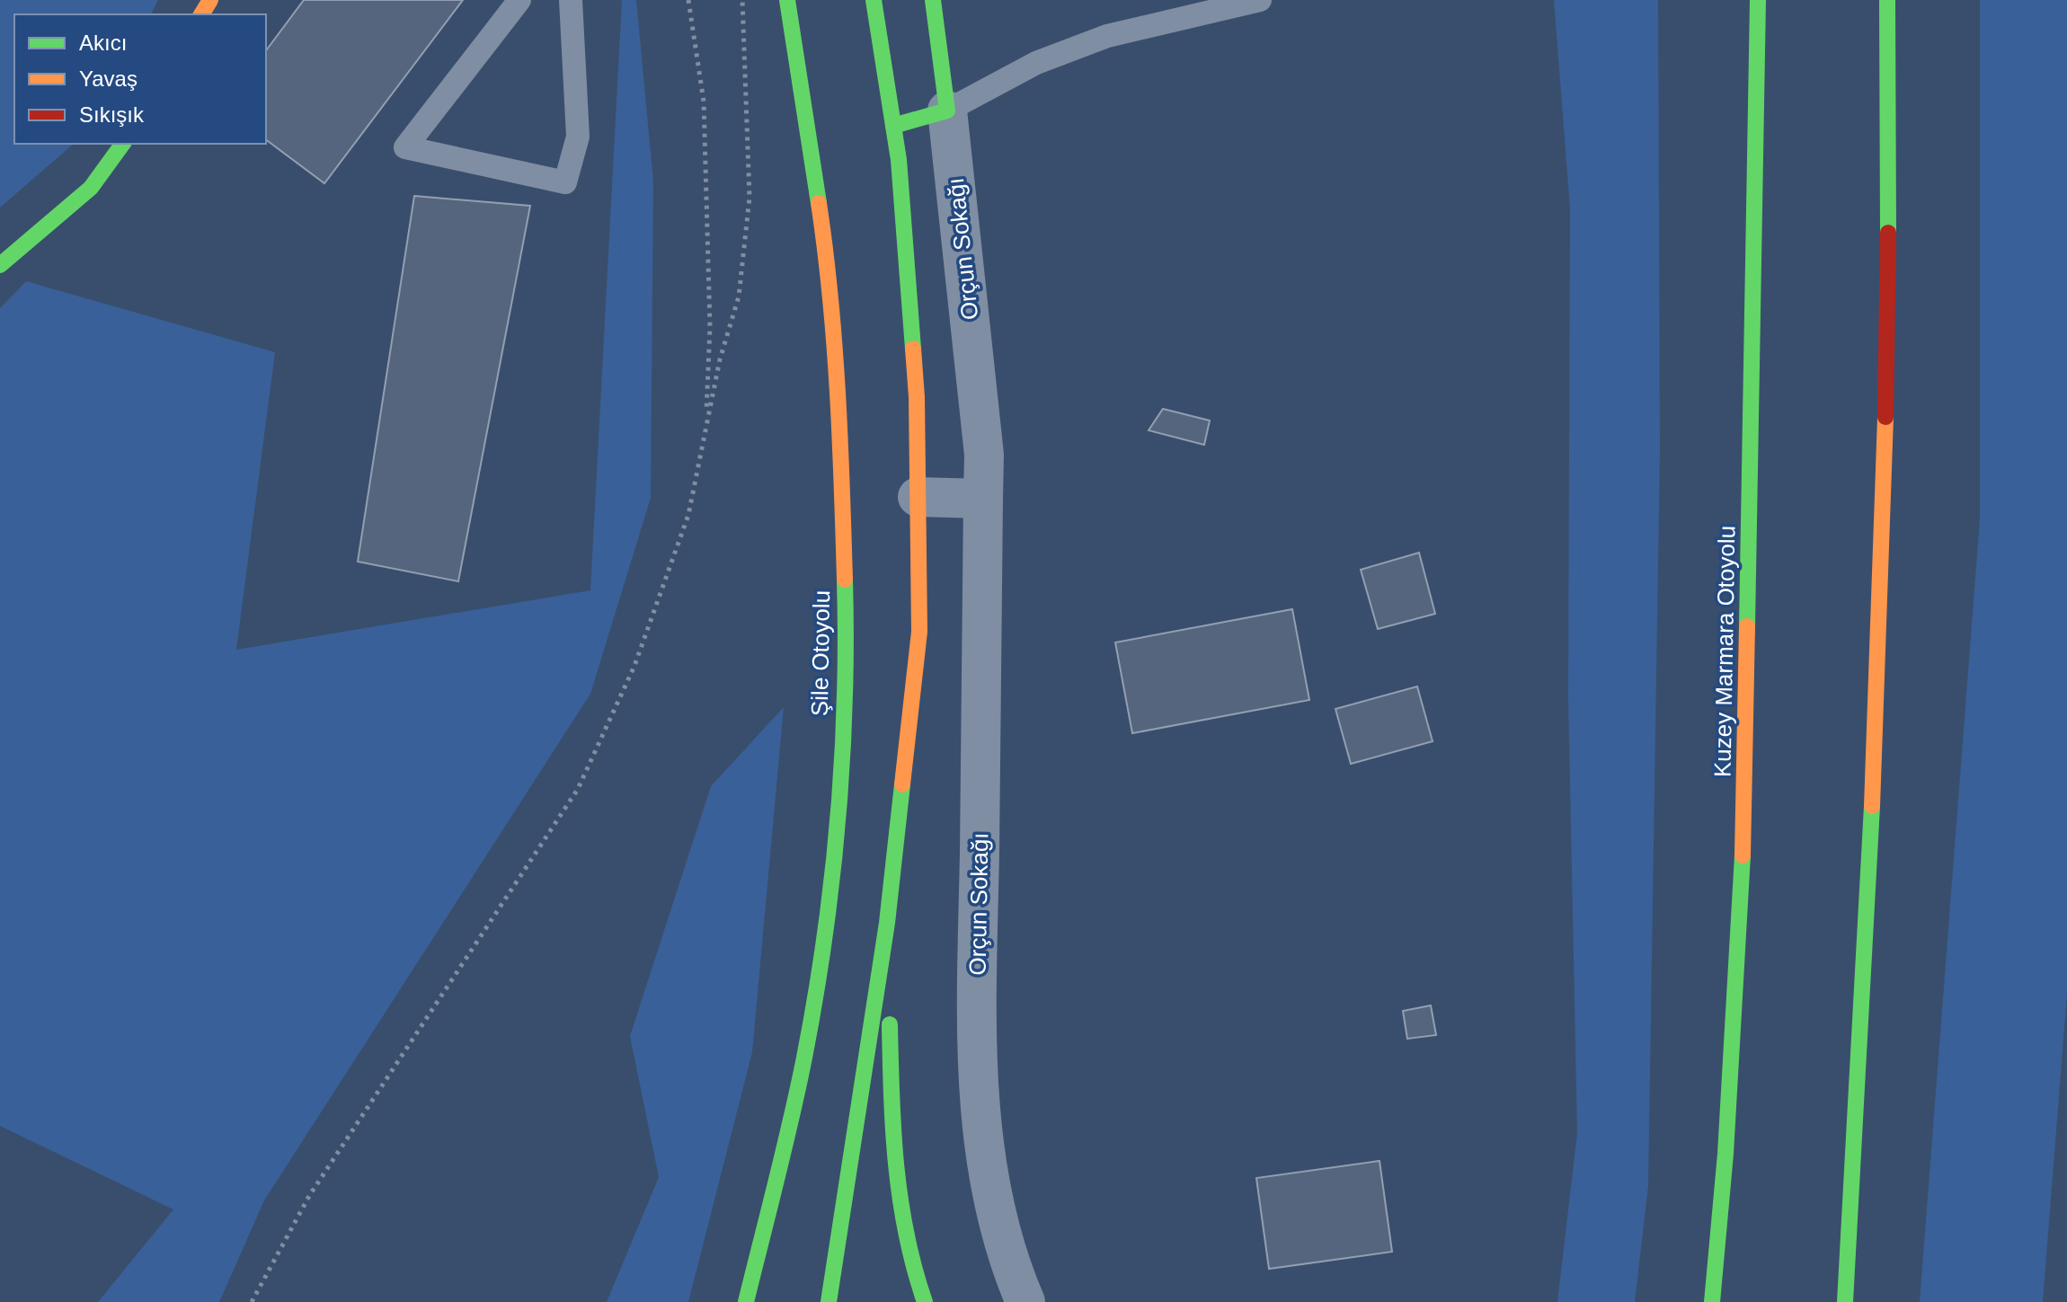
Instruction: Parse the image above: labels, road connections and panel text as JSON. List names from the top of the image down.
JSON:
{
  "streets": {
    "main road": ["Orçun Sokağı", "Kuzey Marmara Otoyolu", "Şile Otoyolu"]
  },
  "legend": ["Akıcı", "Yavaş", "Sıkışık"]
}
